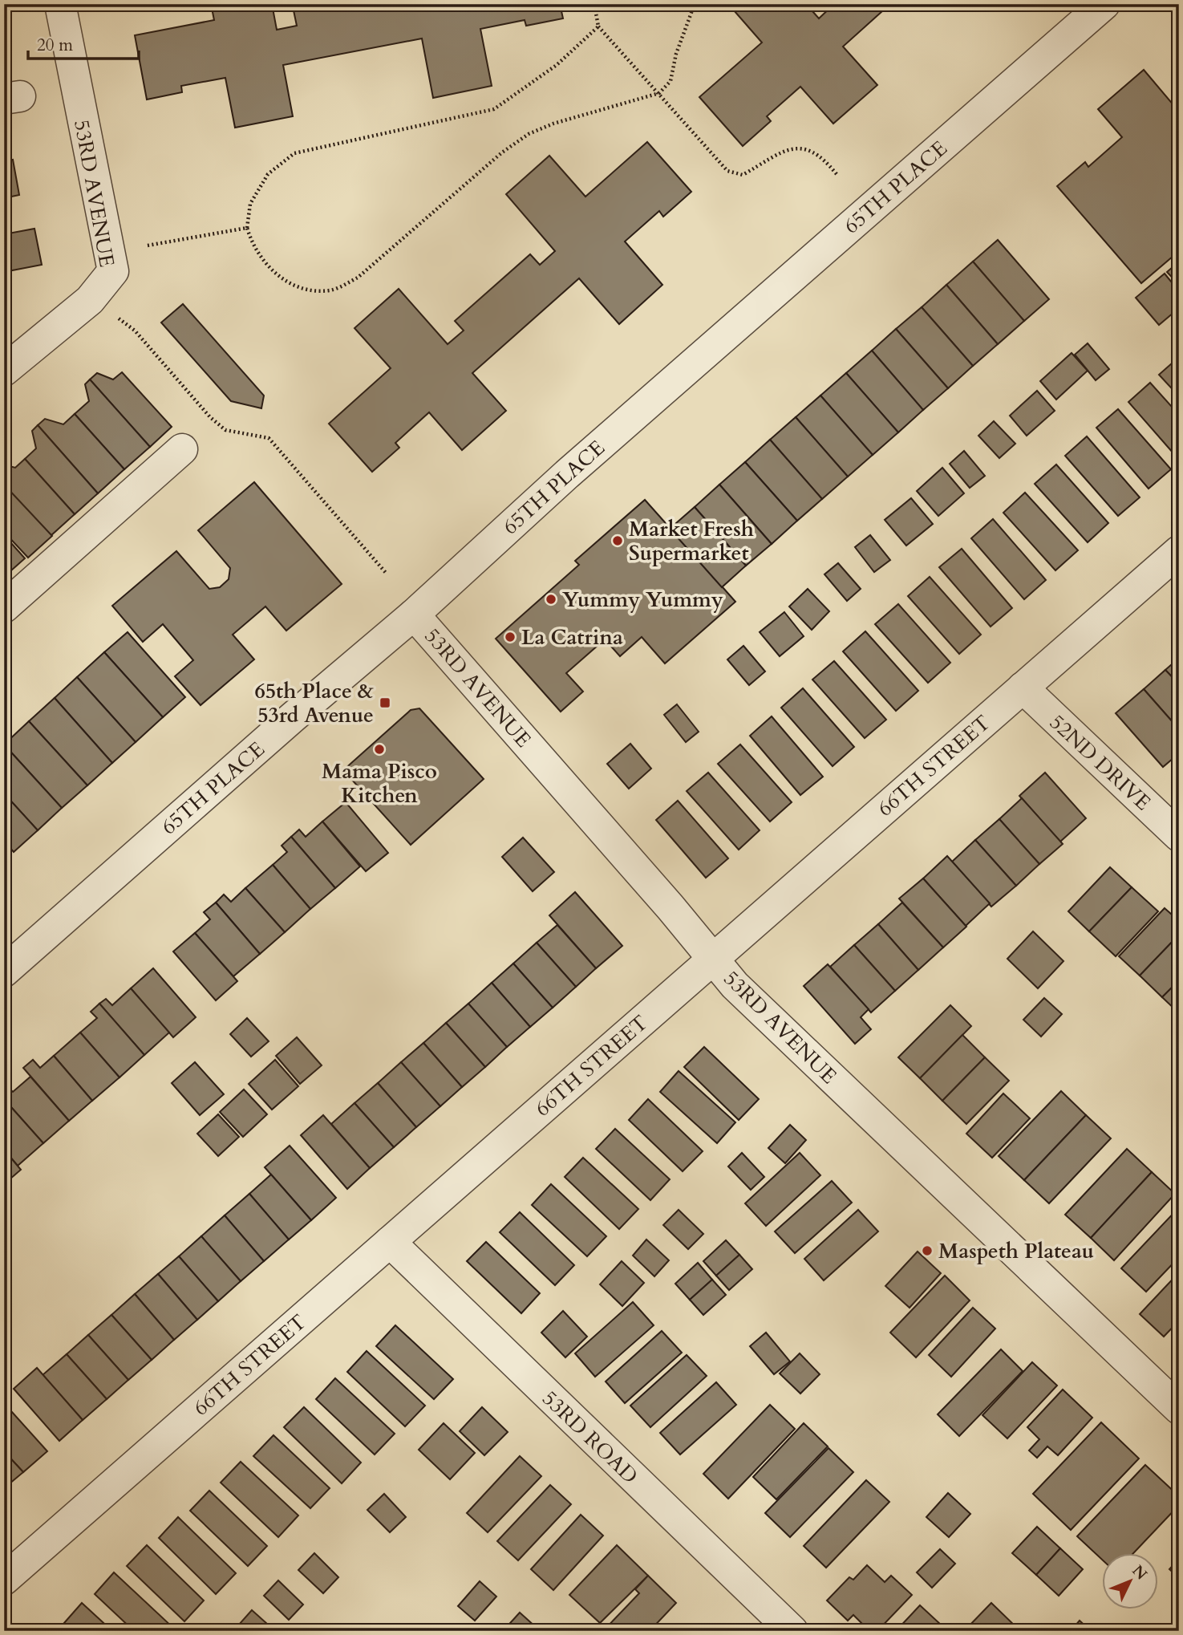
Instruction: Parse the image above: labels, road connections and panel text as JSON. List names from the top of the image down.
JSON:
{
  "streets": {
    "street": [
      "65TH PLACE",
      "53RD AVENUE",
      "52ND DRIVE",
      "66TH STREET",
      "53RD ROAD"
    ]
  },
  "crossings": [
    ["65TH PLACE", "53RD AVENUE"],
    ["53RD AVENUE", "66TH STREET"],
    ["52ND DRIVE", "66TH STREET"],
    ["66TH STREET", "53RD ROAD"]
  ],
  "places": {
    "other": [
      "Market Fresh Supermarket",
      "Yummy Yummy",
      "La Catrina",
      "Mama Pisco Kitchen",
      "Maspeth Plateau"
    ],
    "transit": ["65th Place & 53rd Avenue"]
  },
  "scale_bar": "20 m",
  "north": "top right"
}
